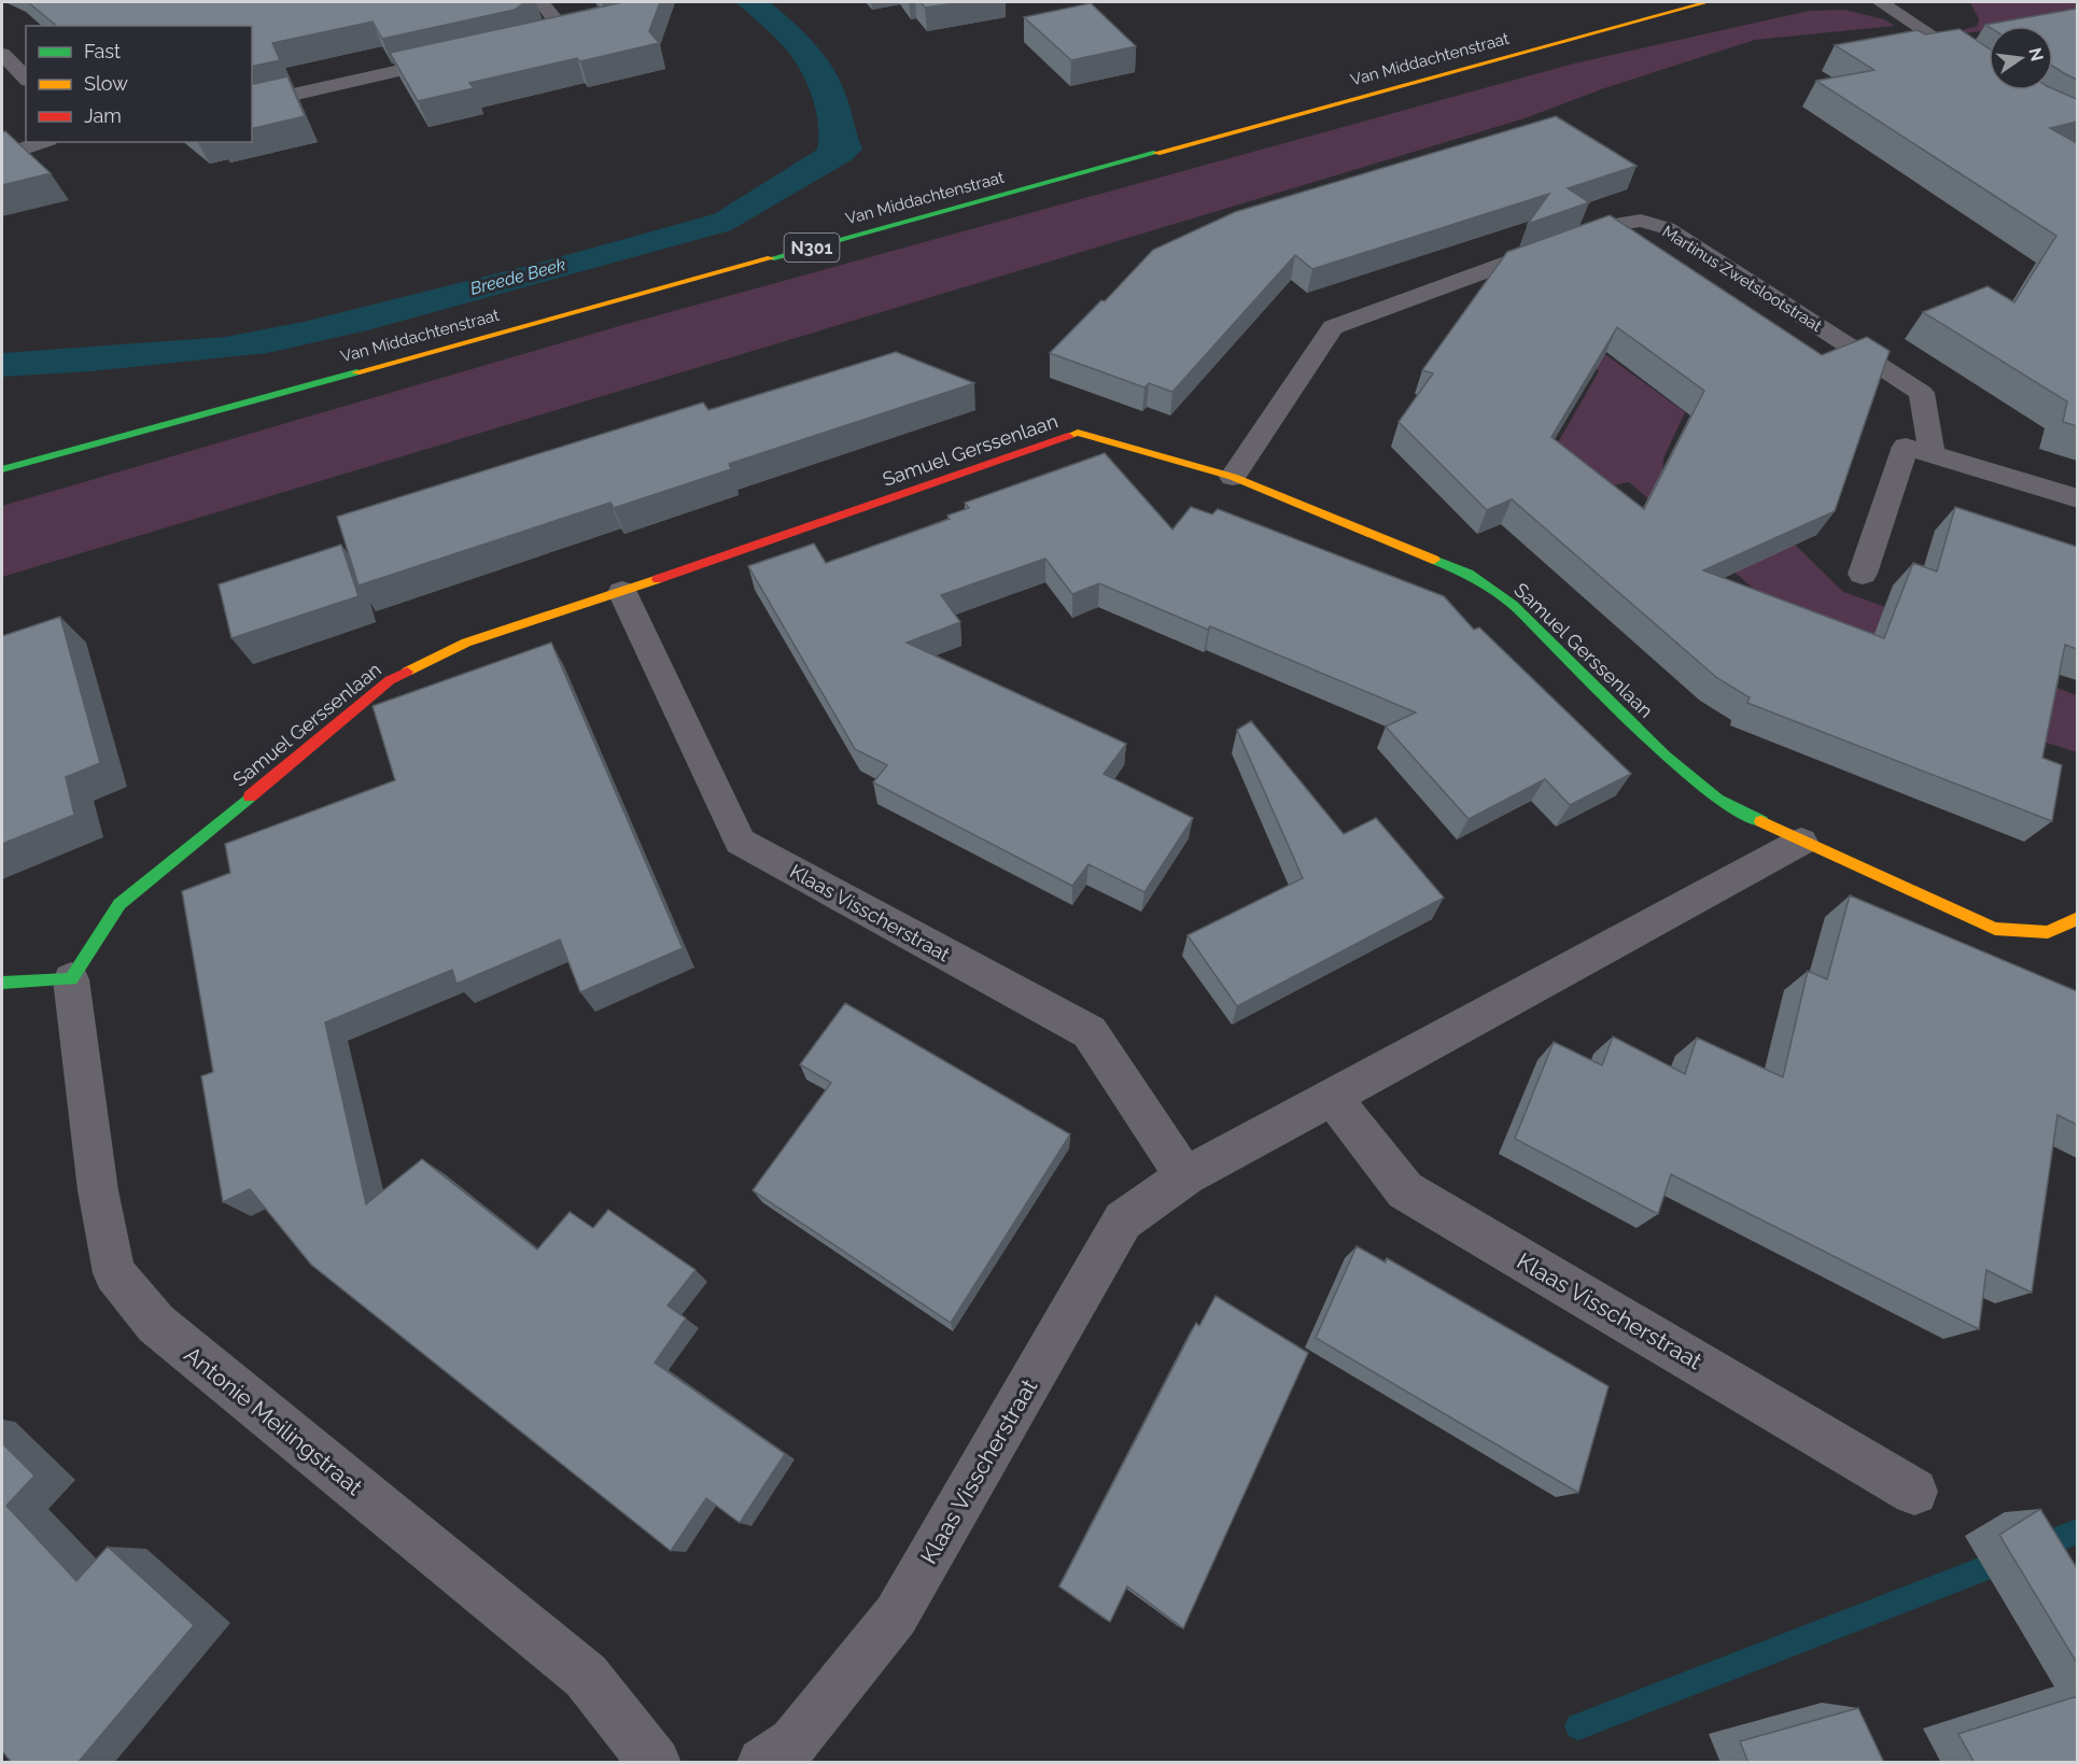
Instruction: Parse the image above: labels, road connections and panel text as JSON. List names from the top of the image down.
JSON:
{
  "streets": {
    "main road": ["Van Middachtenstraat", "N301", "Samuel Gerssenlaan"],
    "street": ["Martinus Zwetslootstraat", "Klaas Visscherstraat", "Antonie Meilingstraat"]
  },
  "crossings": [
    ["Martinus Zwetslootstraat", "Samuel Gerssenlaan"],
    ["Samuel Gerssenlaan", "Klaas Visscherstraat"],
    ["Samuel Gerssenlaan", "Antonie Meilingstraat"]
  ],
  "water": ["Breede Beek"],
  "legend": ["Fast", "Slow", "Jam"],
  "north": "right"
}
